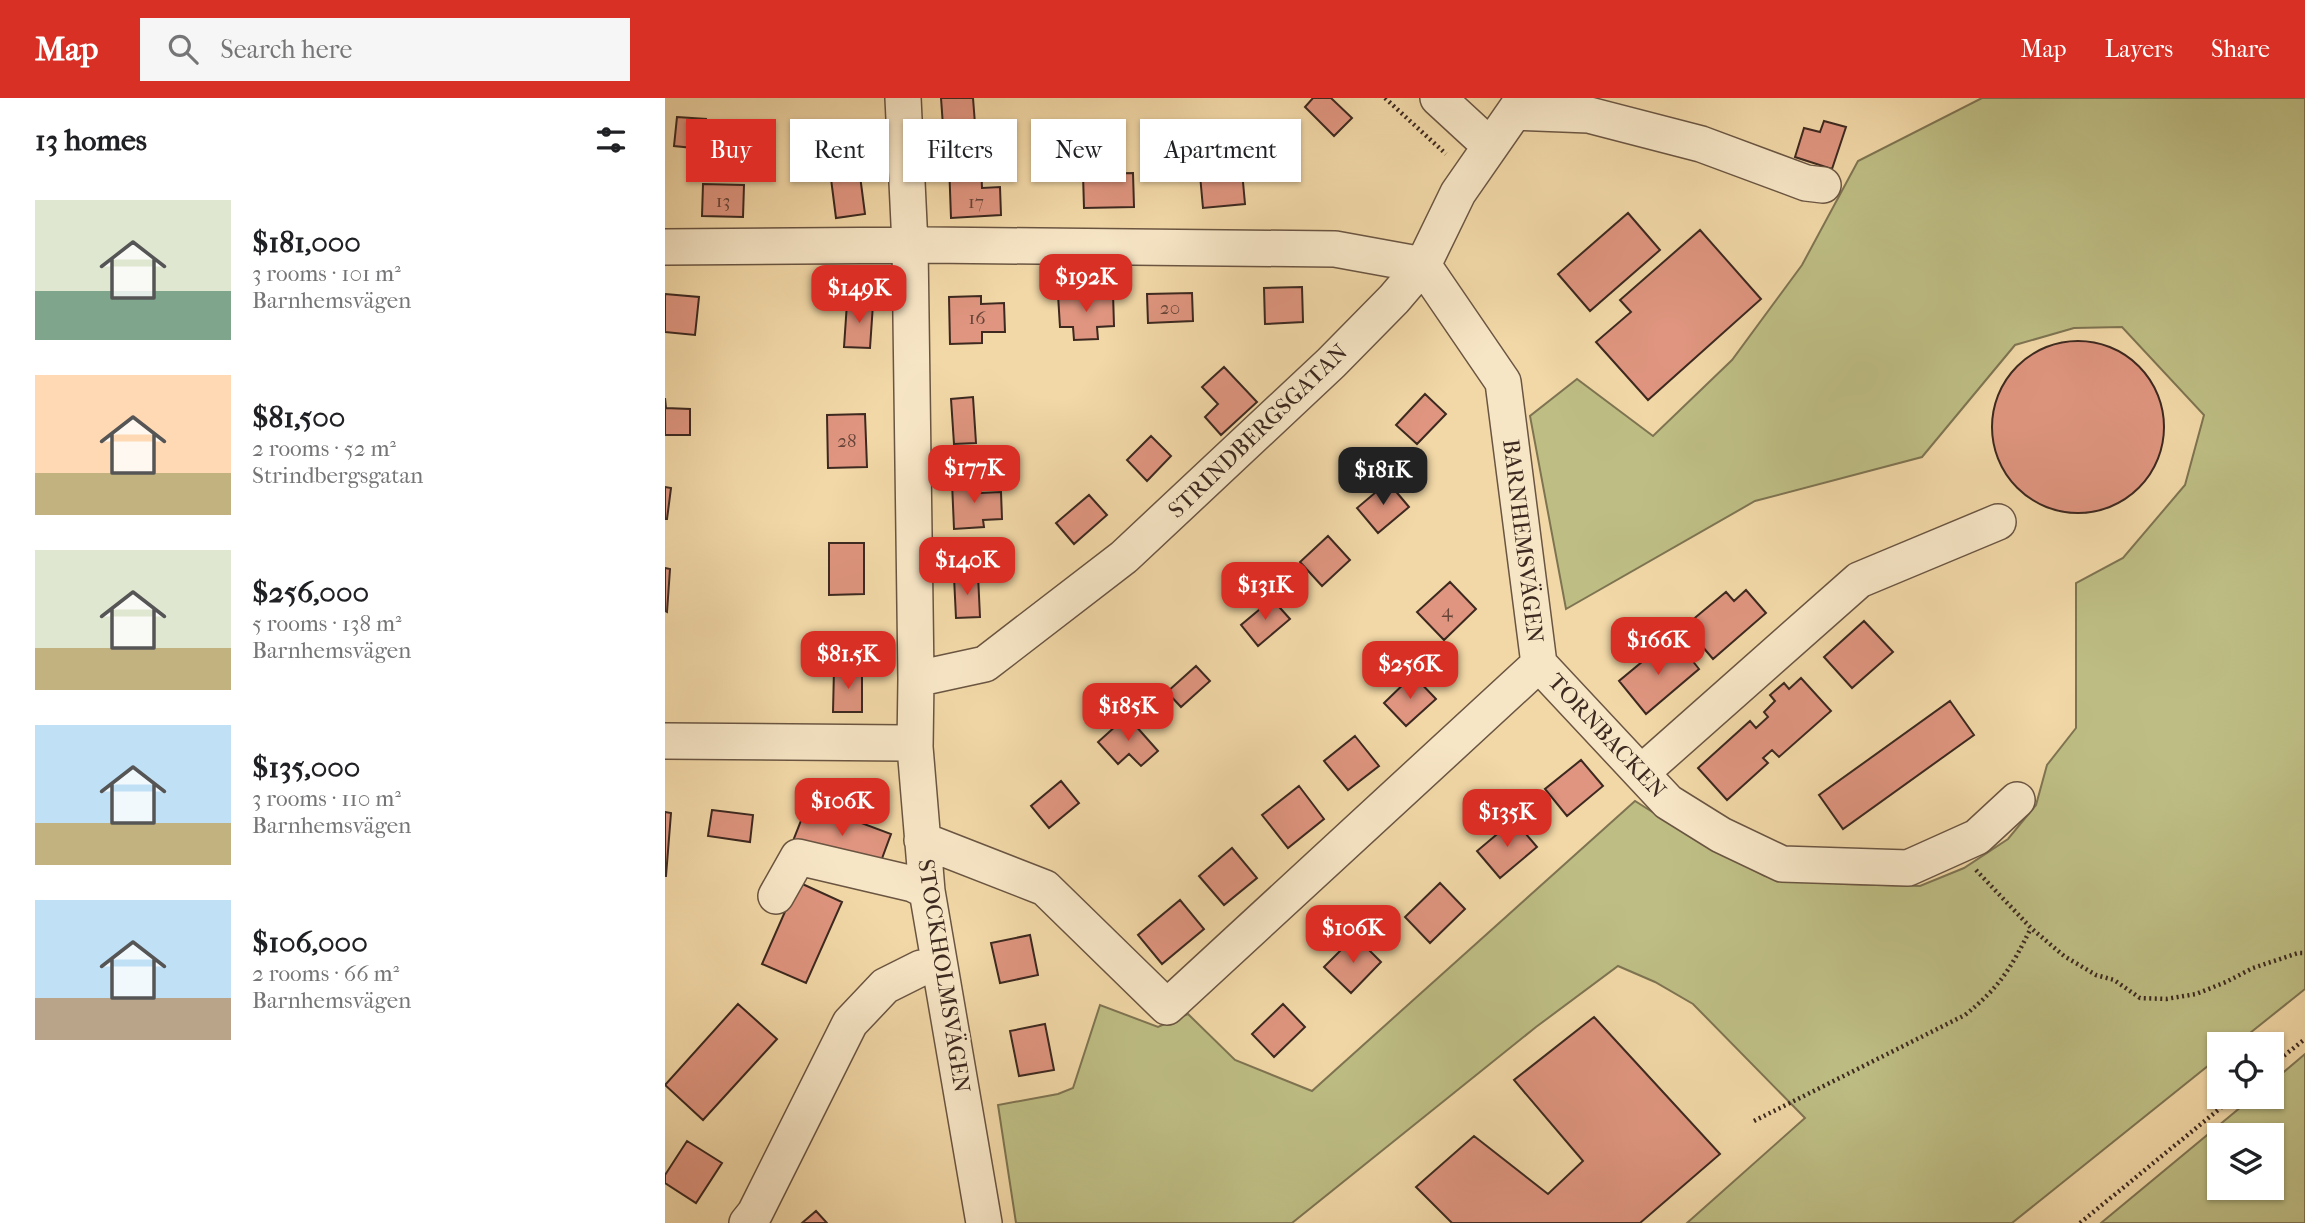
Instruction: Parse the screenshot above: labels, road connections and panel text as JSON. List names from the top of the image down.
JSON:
{
  "streets": {
    "street": [
      "STRINDBERGSGATAN",
      "BARNHEMSVÄGEN",
      "TORNBACKEN",
      "STOCKHOLMSVÄGEN"
    ]
  },
  "crossings": [
    ["STRINDBERGSGATAN", "BARNHEMSVÄGEN"],
    ["STRINDBERGSGATAN", "STOCKHOLMSVÄGEN"],
    ["BARNHEMSVÄGEN", "TORNBACKEN"],
    ["BARNHEMSVÄGEN", "STOCKHOLMSVÄGEN"]
  ],
  "house_numbers": [
    "13",
    "17",
    "20",
    "16",
    "28",
    "4"
  ],
  "page": {
    "header": "Map",
    "search": "Search here",
    "nav": ["Map", "Layers", "Share"],
    "heading": "13 homes",
    "chip": [
      "Buy",
      "Rent",
      "Filters",
      "New",
      "Apartment"
    ],
    "list": [
      {
        "name": "$181,000",
        "note": "3 rooms · 101 m² · Barnhemsvägen"
      },
      {
        "name": "$81,500",
        "note": "2 rooms · 52 m² · Strindbergsgatan"
      },
      {
        "name": "$256,000",
        "note": "5 rooms · 138 m² · Barnhemsvägen"
      },
      {
        "name": "$135,000",
        "note": "3 rooms · 110 m² · Barnhemsvägen"
      },
      {
        "name": "$106,000",
        "note": "2 rooms · 66 m² · Barnhemsvägen"
      }
    ],
    "price": [
      "$192K",
      "$149K",
      "$177K",
      "$181K",
      "$140K",
      "$131K",
      "$166K",
      "$81.5K",
      "$256K",
      "$185K",
      "$106K",
      "$135K",
      "$106K"
    ]
  }
}
